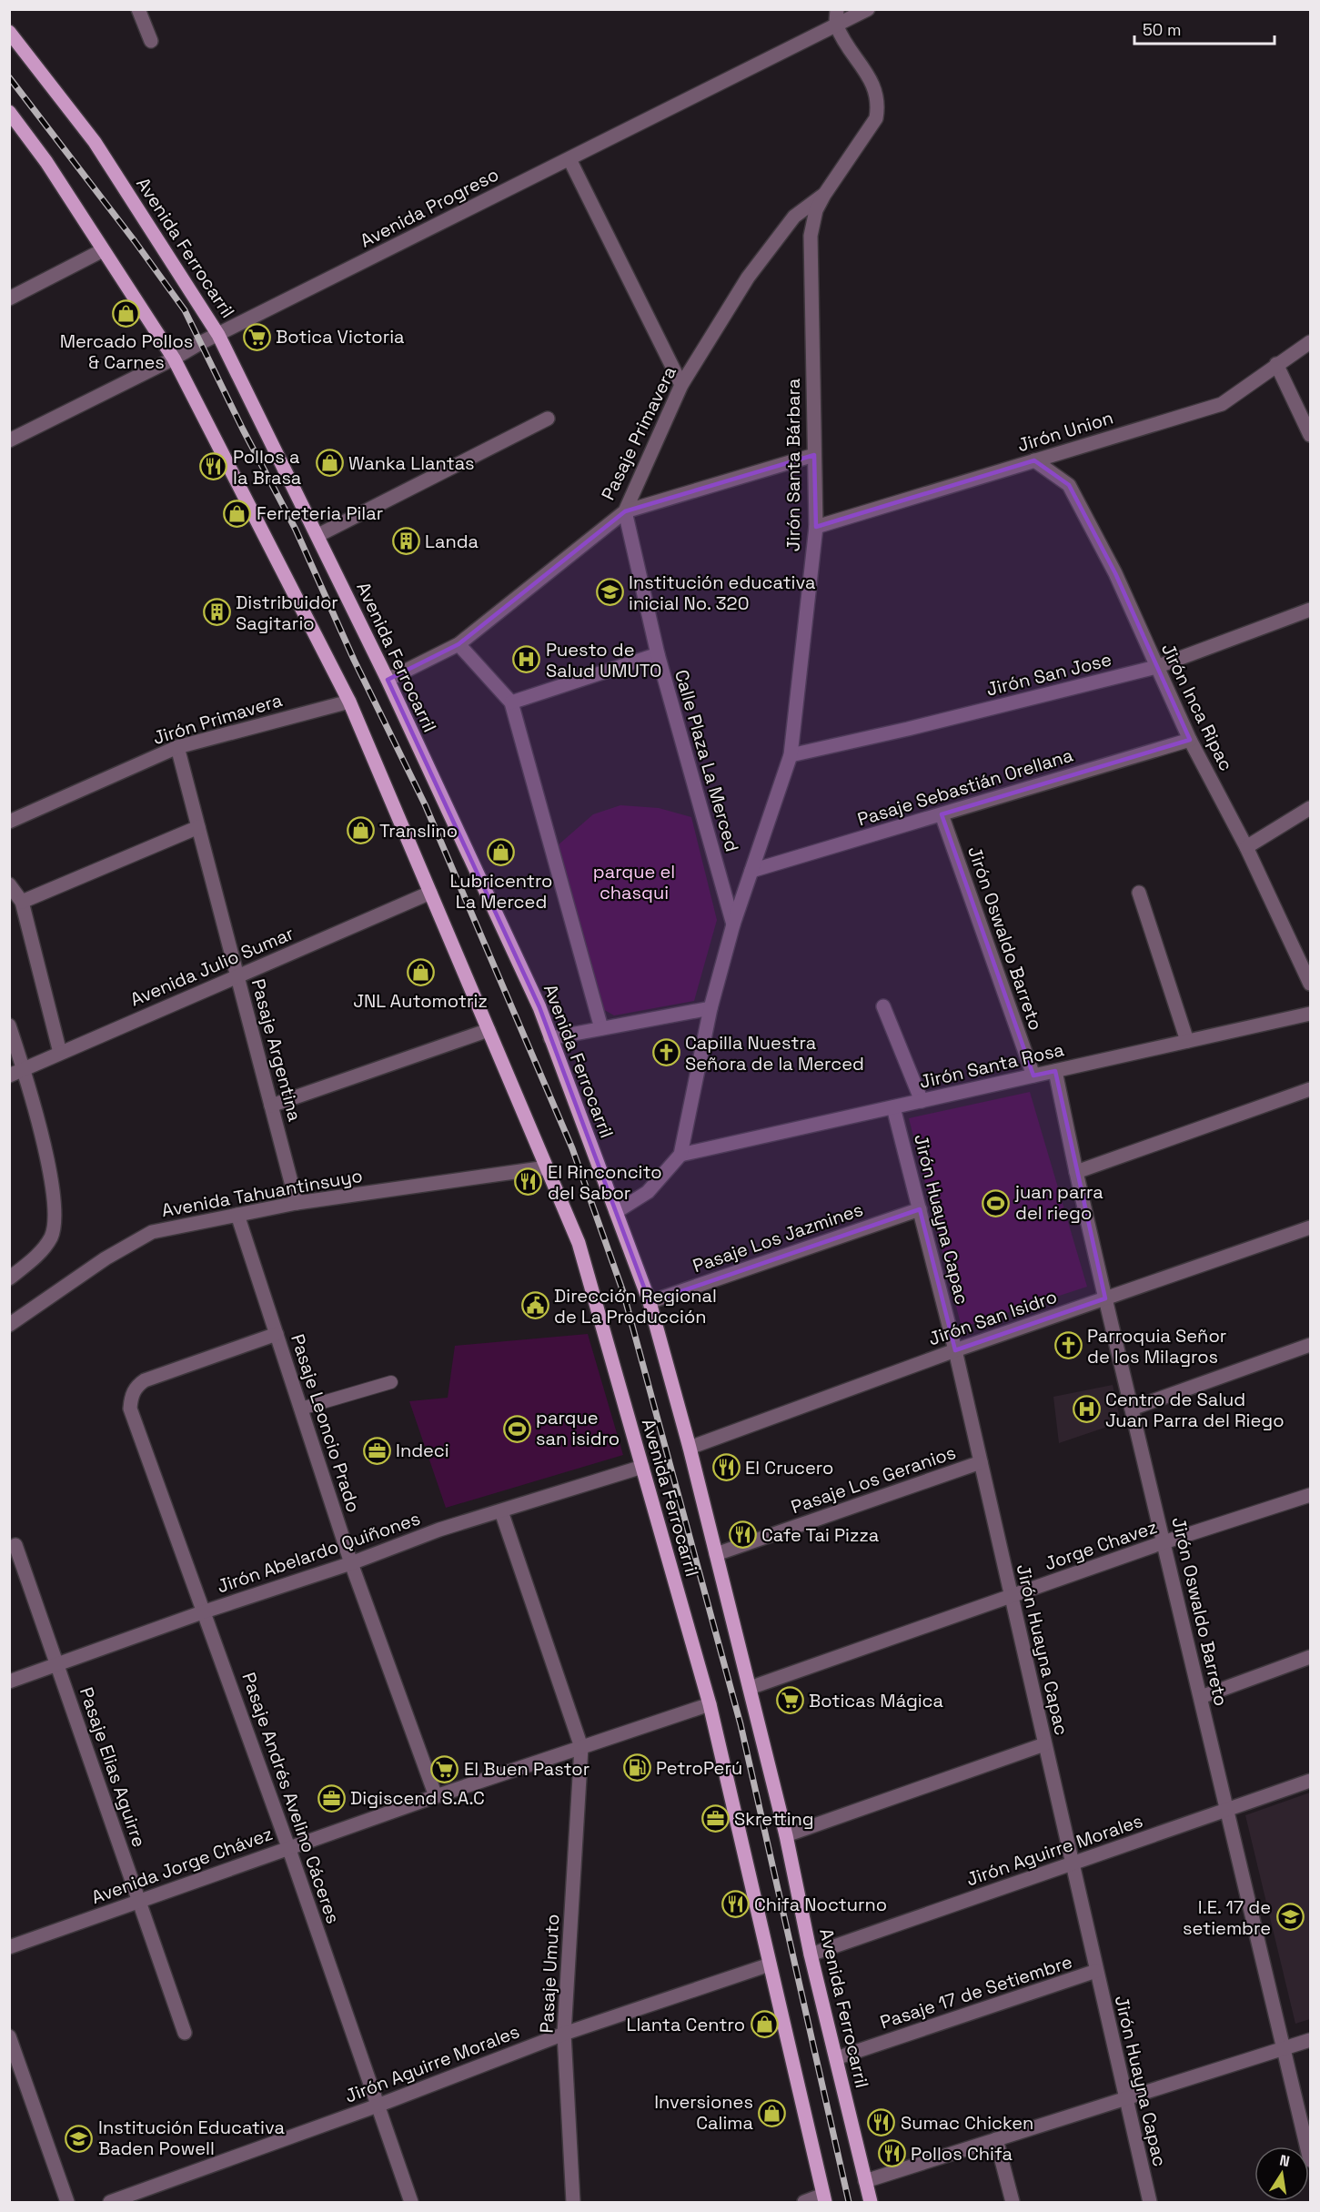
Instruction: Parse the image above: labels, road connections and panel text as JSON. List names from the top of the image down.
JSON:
{
  "streets": {
    "main road": ["Avenida Ferrocarril"],
    "street": [
      "Avenida Progreso",
      "Jirón Union",
      "Pasaje Primavera",
      "Jirón Santa Bárbara",
      "Jirón San Jose",
      "Jirón Inca Ripac",
      "Jirón Primavera",
      "Calle Plaza La Merced",
      "Pasaje Sebastián Orellana",
      "Jirón Oswaldo Barreto",
      "Avenida Julio Sumar",
      "Pasaje Argentina",
      "Jirón Santa Rosa",
      "Avenida Tahuantinsuyo",
      "Jirón Huayna Capac",
      "Pasaje Los Jazmines",
      "Jirón San Isidro",
      "Pasaje Leoncio Prado",
      "Pasaje Los Geranios",
      "Jorge Chavez",
      "Jirón Abelardo Quiñones",
      "Pasaje Elias Aguirre",
      "Pasaje Andrés Avelino Cáceres",
      "Jirón Aguirre Morales",
      "Avenida Jorge Chávez",
      "Pasaje Umuto",
      "Pasaje 17 de Setiembre"
    ]
  },
  "crossings": [
    ["Avenida Progreso", "Avenida Ferrocarril"],
    ["Avenida Progreso", "Jirón Santa Bárbara"],
    ["Avenida Ferrocarril", "Pasaje Primavera"],
    ["Avenida Ferrocarril", "Jirón Primavera"],
    ["Avenida Ferrocarril", "Avenida Julio Sumar"],
    ["Avenida Ferrocarril", "Avenida Tahuantinsuyo"],
    ["Avenida Ferrocarril", "Pasaje Los Jazmines"],
    ["Avenida Ferrocarril", "Jirón San Isidro"],
    ["Avenida Ferrocarril", "Pasaje Los Geranios"],
    ["Avenida Ferrocarril", "Jorge Chavez"],
    ["Avenida Ferrocarril", "Jirón Abelardo Quiñones"],
    ["Avenida Ferrocarril", "Jirón Aguirre Morales"],
    ["Avenida Ferrocarril", "Avenida Jorge Chávez"],
    ["Avenida Ferrocarril", "Pasaje 17 de Setiembre"],
    ["Jirón Union", "Jirón Santa Bárbara"],
    ["Jirón Union", "Jirón Inca Ripac"],
    ["Pasaje Primavera", "Jirón Santa Bárbara"],
    ["Pasaje Primavera", "Calle Plaza La Merced"],
    ["Jirón Santa Bárbara", "Jirón San Jose"],
    ["Jirón Santa Bárbara", "Calle Plaza La Merced"],
    ["Jirón Santa Bárbara", "Pasaje Sebastián Orellana"],
    ["Jirón San Jose", "Jirón Inca Ripac"],
    ["Jirón Inca Ripac", "Pasaje Sebastián Orellana"],
    ["Jirón Primavera", "Pasaje Argentina"],
    ["Pasaje Sebastián Orellana", "Jirón Oswaldo Barreto"],
    ["Jirón Oswaldo Barreto", "Jirón Santa Rosa"],
    ["Jirón Oswaldo Barreto", "Jirón San Isidro"],
    ["Jirón Oswaldo Barreto", "Jorge Chavez"],
    ["Jirón Oswaldo Barreto", "Jirón Aguirre Morales"],
    ["Avenida Julio Sumar", "Pasaje Argentina"],
    ["Pasaje Argentina", "Avenida Tahuantinsuyo"],
    ["Jirón Santa Rosa", "Jirón Huayna Capac"],
    ["Avenida Tahuantinsuyo", "Pasaje Leoncio Prado"],
    ["Jirón Huayna Capac", "Pasaje Los Jazmines"],
    ["Jirón Huayna Capac", "Jirón San Isidro"],
    ["Jirón Huayna Capac", "Pasaje Los Geranios"],
    ["Jirón Huayna Capac", "Jorge Chavez"],
    ["Jirón Huayna Capac", "Jirón Aguirre Morales"],
    ["Jirón Huayna Capac", "Pasaje 17 de Setiembre"],
    ["Pasaje Leoncio Prado", "Jirón Abelardo Quiñones"],
    ["Pasaje Leoncio Prado", "Pasaje Andrés Avelino Cáceres"],
    ["Pasaje Leoncio Prado", "Avenida Jorge Chávez"],
    ["Jirón Abelardo Quiñones", "Pasaje Elias Aguirre"],
    ["Jirón Abelardo Quiñones", "Pasaje Andrés Avelino Cáceres"],
    ["Pasaje Elias Aguirre", "Avenida Jorge Chávez"],
    ["Pasaje Andrés Avelino Cáceres", "Jirón Aguirre Morales"],
    ["Pasaje Andrés Avelino Cáceres", "Avenida Jorge Chávez"],
    ["Jirón Aguirre Morales", "Pasaje Umuto"],
    ["Avenida Jorge Chávez", "Pasaje Umuto"]
  ],
  "parks": ["parque el chasqui"],
  "places": {
    "shop": [
      "Mercado Pollos & Carnes",
      "Wanka Llantas",
      "Ferreteria Pilar",
      "Translino",
      "Lubricentro La Merced",
      "JNL Automotriz",
      "Llanta Centro",
      "Inversiones Calima"
    ],
    "supermarket": ["Botica Victoria", "Boticas Mágica", "El Buen Pastor"],
    "restaurant": [
      "Pollos a la Brasa",
      "El Rinconcito del Sabor",
      "El Crucero",
      "Cafe Tai Pizza",
      "Chifa Nocturno",
      "Sumac Chicken",
      "Pollos Chifa"
    ],
    "building": ["Landa", "Distribuidor Sagitario"],
    "school or university": ["Institución educativa inicial No. 320", "I.E. 17 de setiembre", "Institución Educativa Baden Powell"],
    "hospital": ["Puesto de Salud UMUTO", "Centro de Salud Juan Parra del Riego"],
    "church": ["Capilla Nuestra Señora de la Merced", "Parroquia Señor de los Milagros"],
    "sports": ["juan parra del riego", "parque san isidro"],
    "public building": ["Dirección Regional de La Producción"],
    "office": ["Indeci", "Digiscend S.A.C", "Skretting"],
    "fuel station": ["PetroPerú"]
  },
  "scale_bar": "50 m",
  "north": "top"
}
